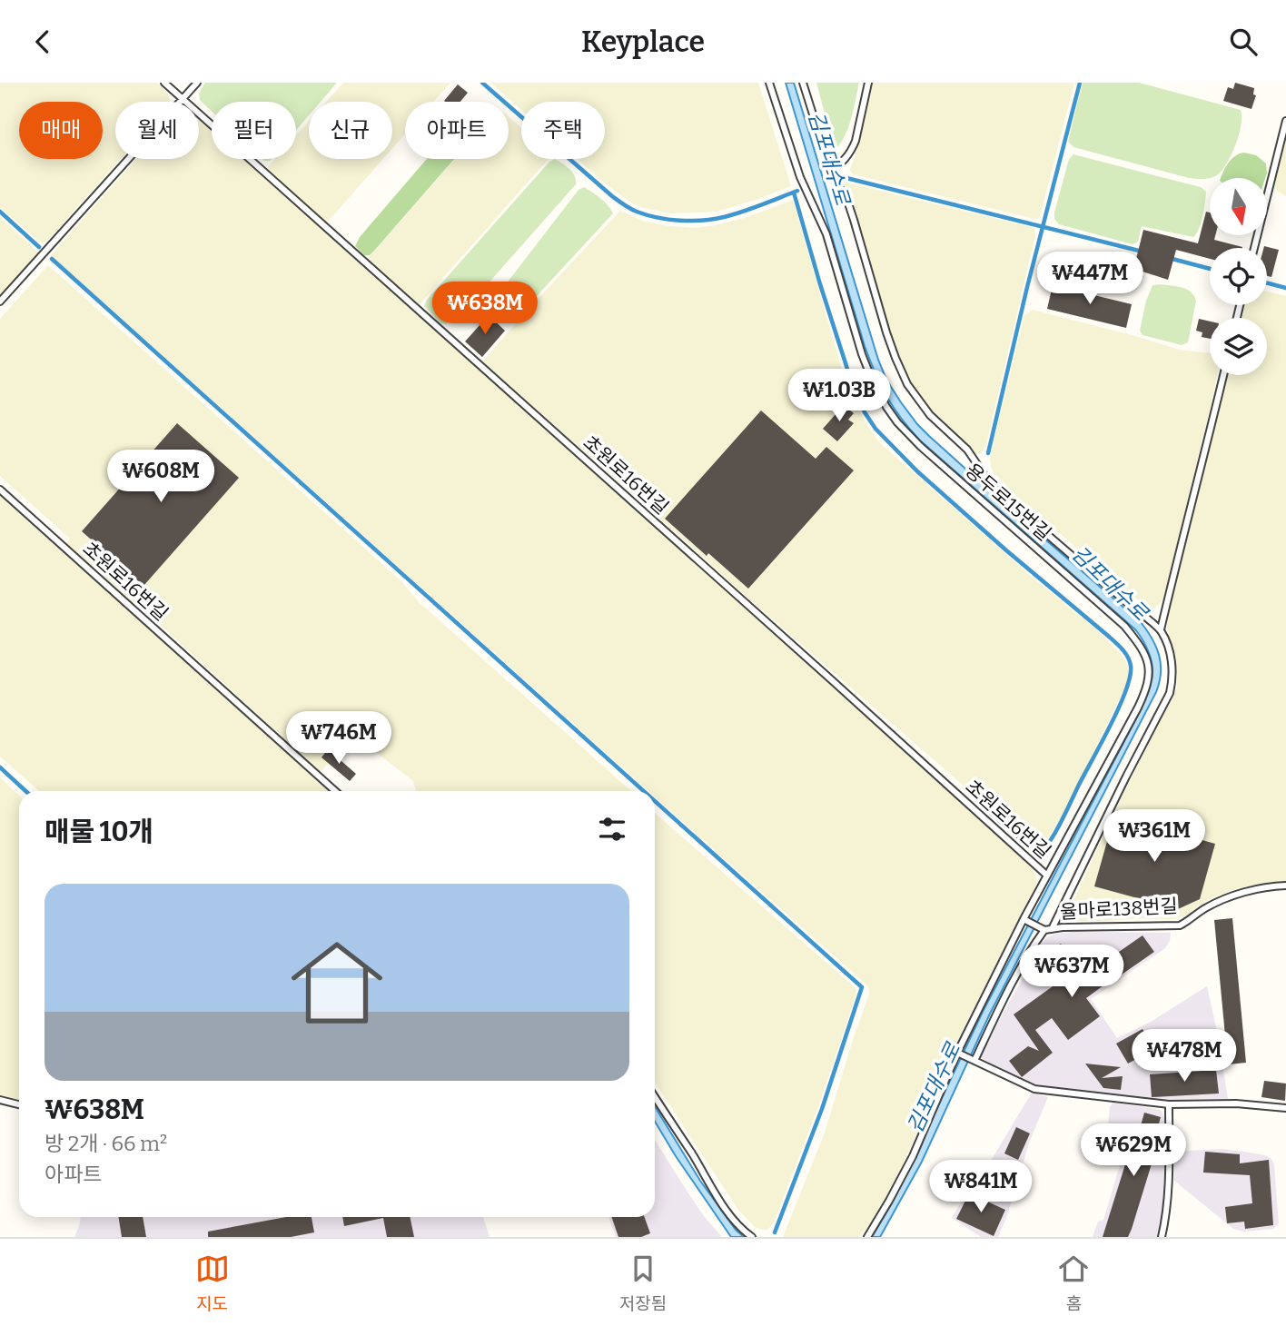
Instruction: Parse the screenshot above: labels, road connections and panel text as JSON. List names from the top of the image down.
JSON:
{
  "streets": {
    "lane": ["초원로16번길", "용두로15번길", "율마로138번길"]
  },
  "crossings": [
    ["초원로16번길", "용두로15번길"],
    ["용두로15번길", "율마로138번길"]
  ],
  "water": ["김포대수로"],
  "north": "bottom",
  "page": {
    "header": "Keyplace",
    "chip": [
      "매매",
      "월세",
      "필터",
      "신규",
      "아파트",
      "주택"
    ],
    "price": [
      "₩447M",
      "₩638M",
      "₩1.03B",
      "₩608M",
      "₩746M",
      "₩361M",
      "₩637M",
      "₩478M",
      "₩629M",
      "₩841M"
    ],
    "heading": "매물 10개",
    "list": [
      {
        "name": "₩638M",
        "note": "방 2개 · 66 m² · 아파트"
      }
    ],
    "tabs": ["지도", "저장됨", "홈"]
  }
}
